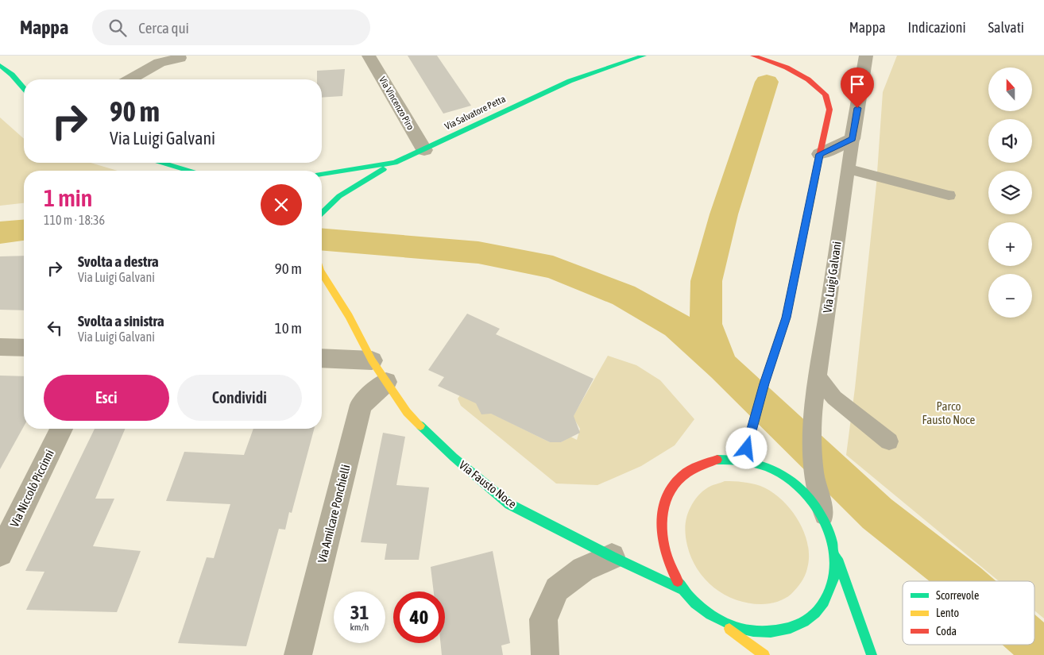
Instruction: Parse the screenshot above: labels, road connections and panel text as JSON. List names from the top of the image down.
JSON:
{
  "streets": {
    "street": [
      "Via Vincenzo Piro",
      "Via Salvatore Petta",
      "Via Luigi Galvani",
      "Via Fausto Noce",
      "Via Niccolò Piccinni",
      "Via Amilcare Ponchielli"
    ]
  },
  "crossings": [
    ["Via Vincenzo Piro", "Via Salvatore Petta"],
    ["Via Fausto Noce", "Via Amilcare Ponchielli"]
  ],
  "parks": ["Parco Fausto Noce"],
  "legend": ["Scorrevole", "Lento", "Coda"],
  "north": "top",
  "page": {
    "header": "Mappa",
    "search": "Cerca qui",
    "nav": ["Mappa", "Indicazioni", "Salvati"],
    "map_buttons": ["+", "−"],
    "turn": ["90 m", "Via Luigi Galvani"],
    "heading": ["1 min", "110 m · 18:36"],
    "list": [
      {
        "name": "Svolta a destra",
        "note": "Via Luigi Galvani",
        "value": "90 m"
      },
      {
        "name": "Svolta a sinistra",
        "note": "Via Luigi Galvani",
        "value": "10 m"
      }
    ],
    "buttons": ["Esci", "Condividi"],
    "speed": "31 km/h",
    "limit": "40"
  }
}
